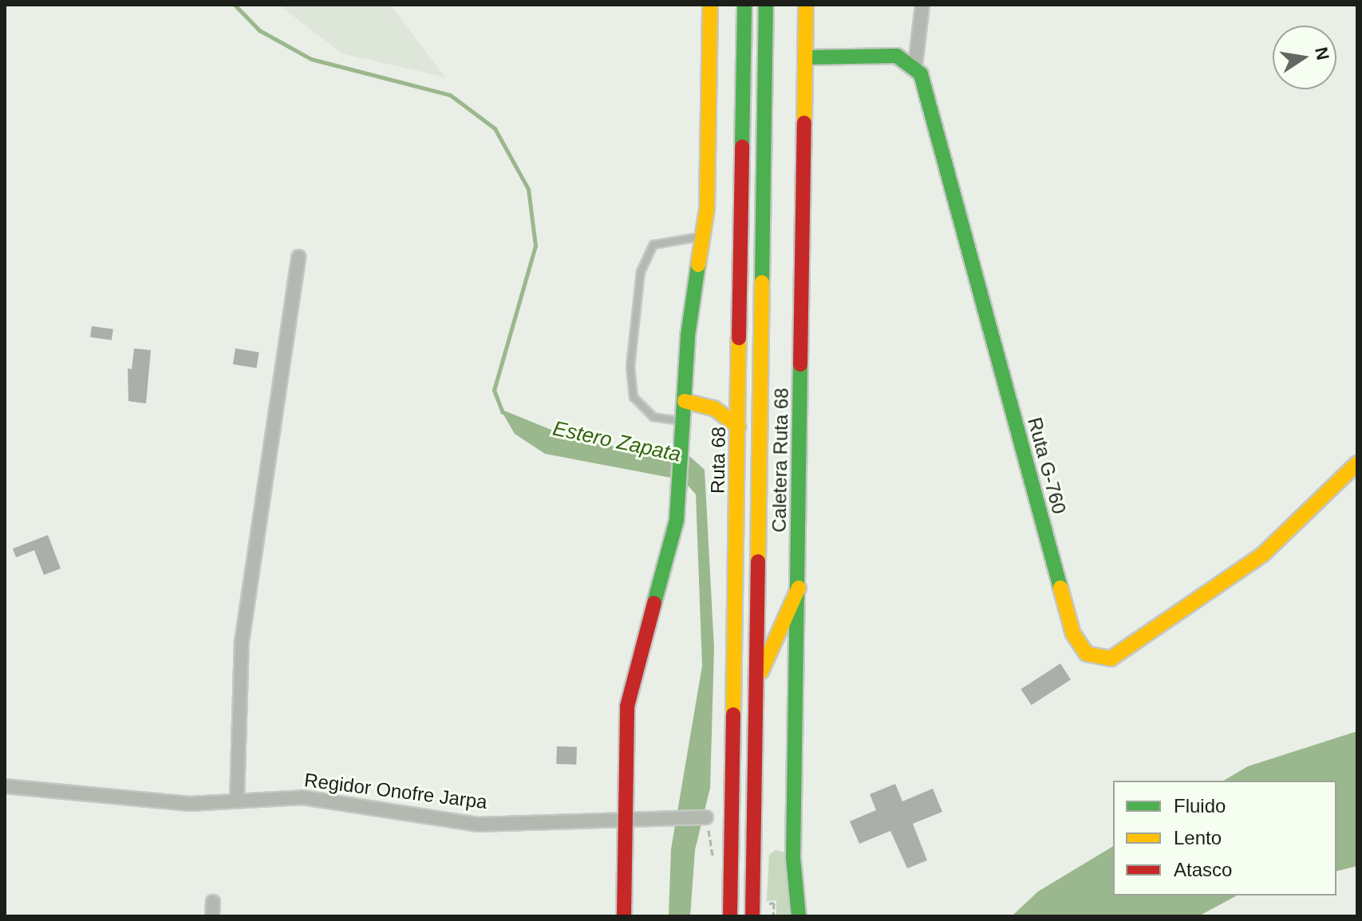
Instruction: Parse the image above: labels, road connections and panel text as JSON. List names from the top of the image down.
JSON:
{
  "streets": {
    "main road": ["Ruta 68", "Caletera Ruta 68", "Ruta G-760"],
    "street": ["Regidor Onofre Jarpa"]
  },
  "water": ["Estero Zapata"],
  "legend": ["Fluido", "Lento", "Atasco"],
  "north": "right"
}
